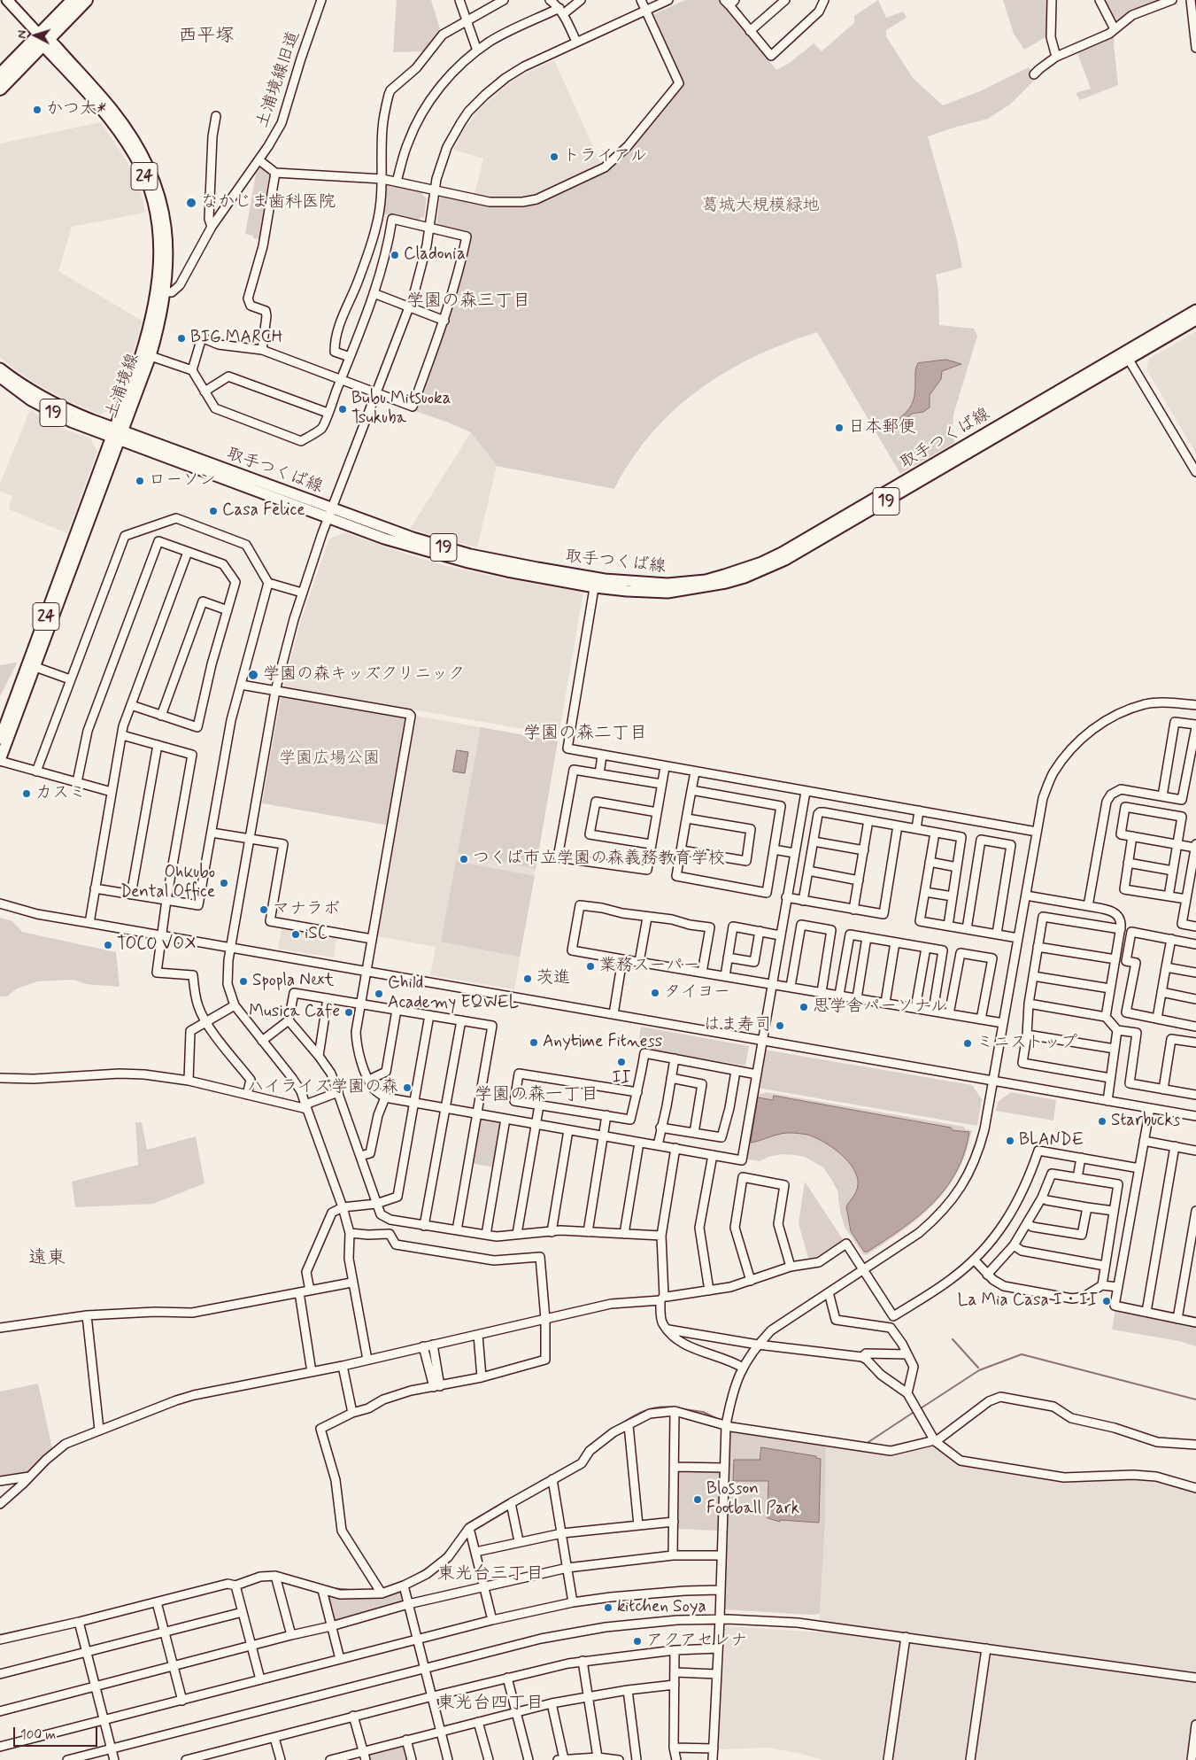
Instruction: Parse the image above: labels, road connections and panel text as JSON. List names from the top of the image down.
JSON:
{
  "streets": {
    "main road": [
      "24",
      "土浦境線",
      "19",
      "取手つくば線"
    ],
    "street": ["土浦境線旧道"]
  },
  "crossings": [
    ["土浦境線旧道", "土浦境線"],
    ["24", "土浦境線"],
    ["土浦境線", "取手つくば線"]
  ],
  "districts": [
    "西平塚",
    "学園の森三丁目",
    "学園の森二丁目",
    "学園の森一丁目",
    "遠東",
    "東光台三丁目",
    "東光台四丁目"
  ],
  "parks": ["葛城大規模緑地", "学園広場公園"],
  "places": [
    "かつ太*",
    "トライアル",
    "なかじま歯科医院",
    "Cladonia",
    "BIG MARCH",
    "Bubu Mitsuoka Tsukuba",
    "日本郵便",
    "ローソン",
    "Casa Felice",
    "学園の森キッズクリニック",
    "カスミ",
    "つくば市立学園の森義務教育学校",
    "Ohkubo Dental Office",
    "マナラボ",
    "iSC",
    "TOCO VOX",
    "業務スーパー",
    "茨進",
    "Spopla Next",
    "タイヨー",
    "Child Academy EQWEL",
    "思学舎パーソナル",
    "Musica Cafe",
    "はま寿司",
    "Anytime Fitness",
    "ミニストップ",
    "II",
    "ハイライズ学園の森",
    "Starbucks",
    "BLANDE",
    "La Mia Casa I・II",
    "Blosson Football Park",
    "kitchen Soya",
    "アクアセレナ"
  ],
  "scale_bar": "100 m",
  "north": "left"
}
